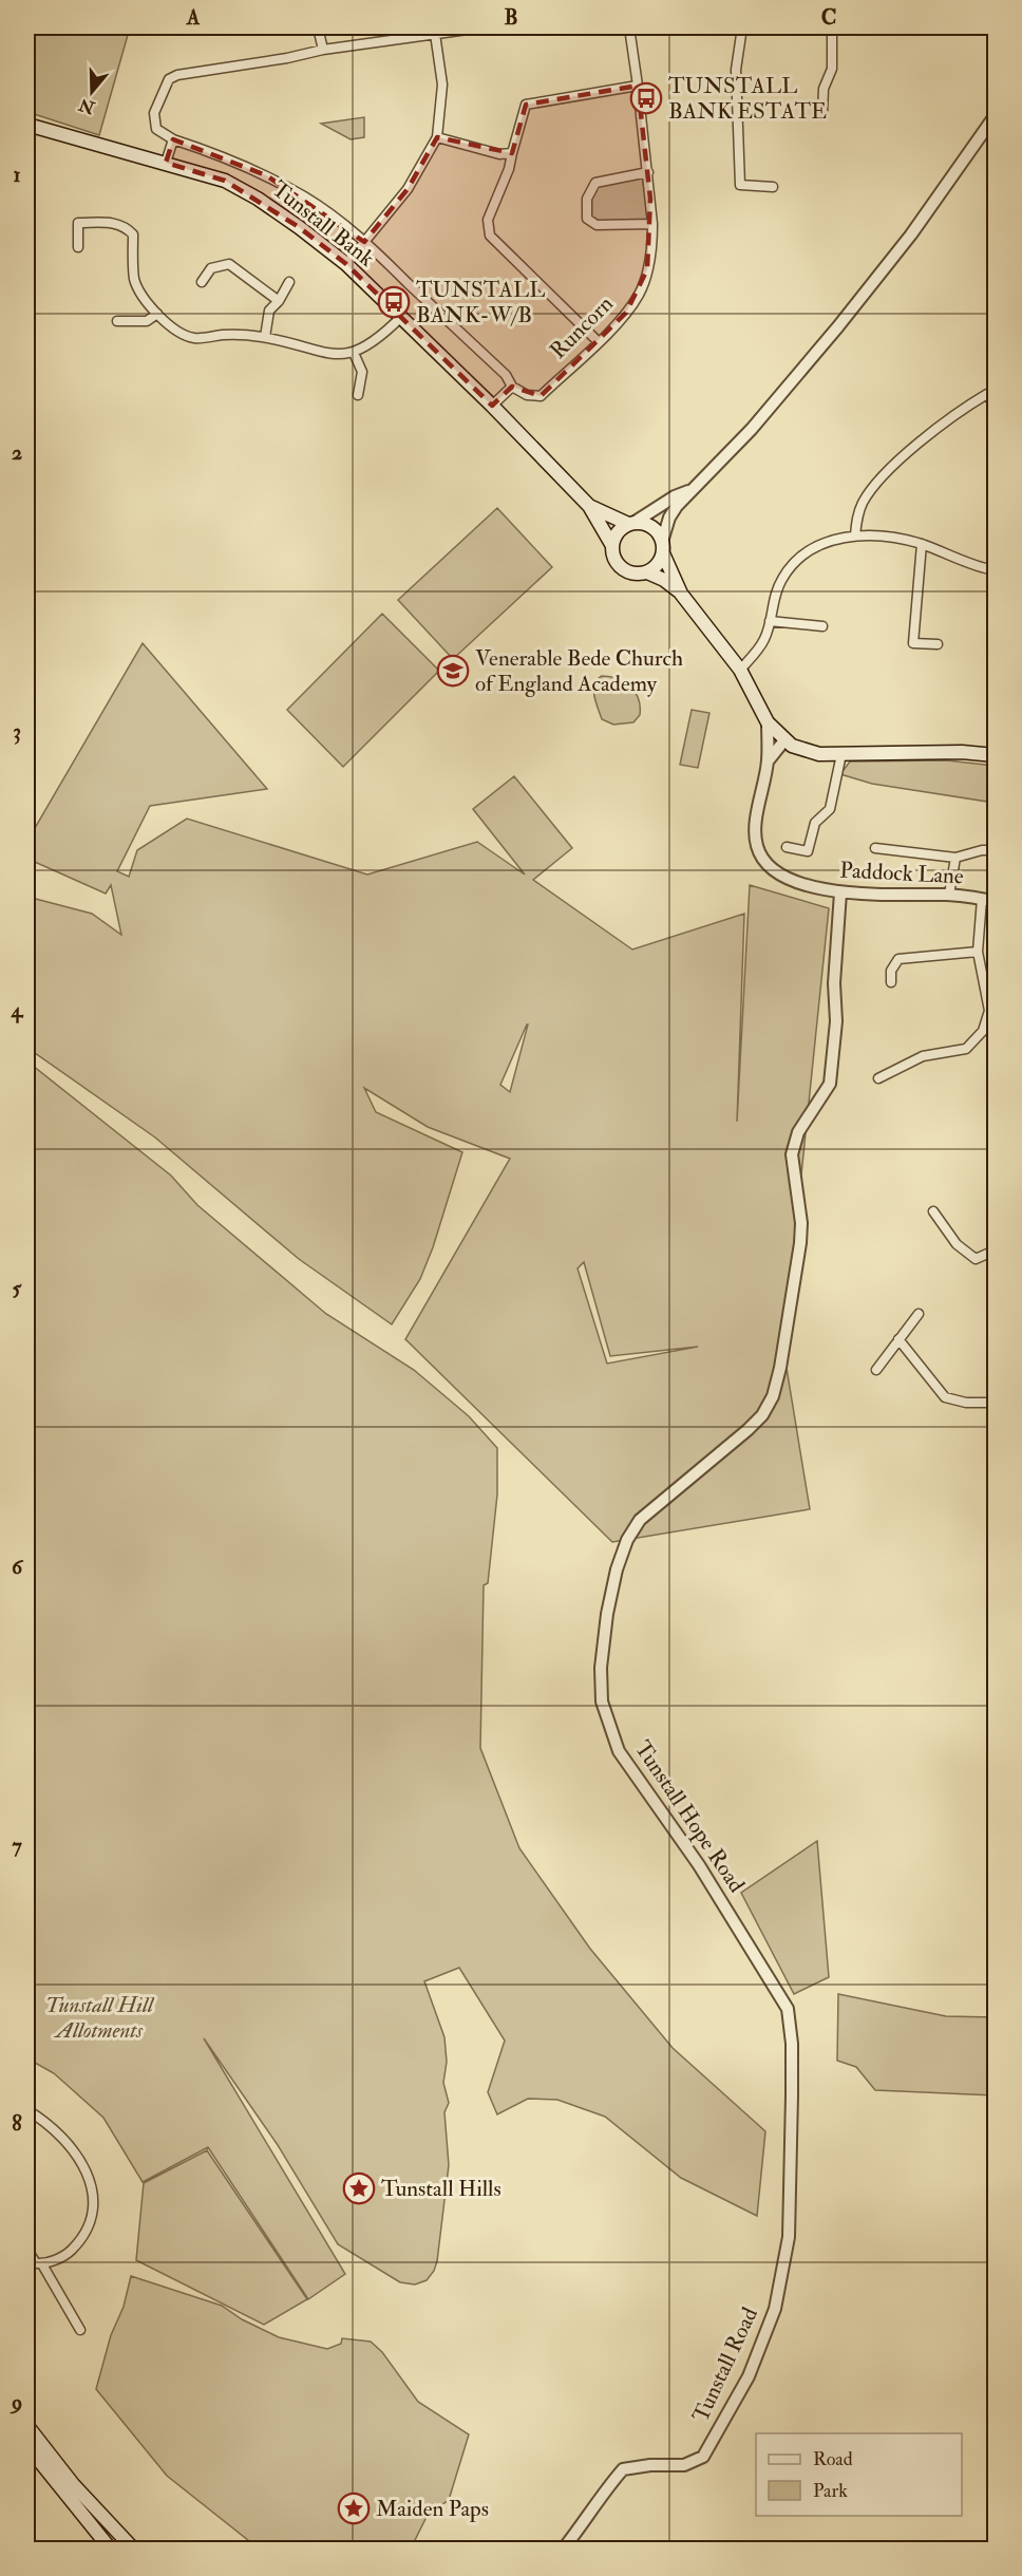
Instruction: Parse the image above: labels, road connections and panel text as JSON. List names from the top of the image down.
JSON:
{
  "streets": {
    "main road": ["Tunstall Bank"],
    "street": [
      "Runcorn",
      "Paddock Lane",
      "Tunstall Hope Road",
      "Tunstall Road"
    ]
  },
  "crossings": [
    ["Paddock Lane", "Tunstall Hope Road"],
    ["Tunstall Hope Road", "Tunstall Road"]
  ],
  "parks": ["Tunstall Hill Allotments"],
  "places": {
    "bus stop": ["TUNSTALL BANK ESTATE", "TUNSTALL BANK-W/B"],
    "school or university": ["Venerable Bede Church of England Academy"],
    "place": ["Tunstall Hills", "Maiden Paps"]
  },
  "legend": ["Road", "Park"],
  "north": "bottom",
  "grid": {
    "columns": ["A", "B", "C"],
    "rows": [
      "1",
      "2",
      "3",
      "4",
      "5",
      "6",
      "7",
      "8",
      "9"
    ]
  }
}
